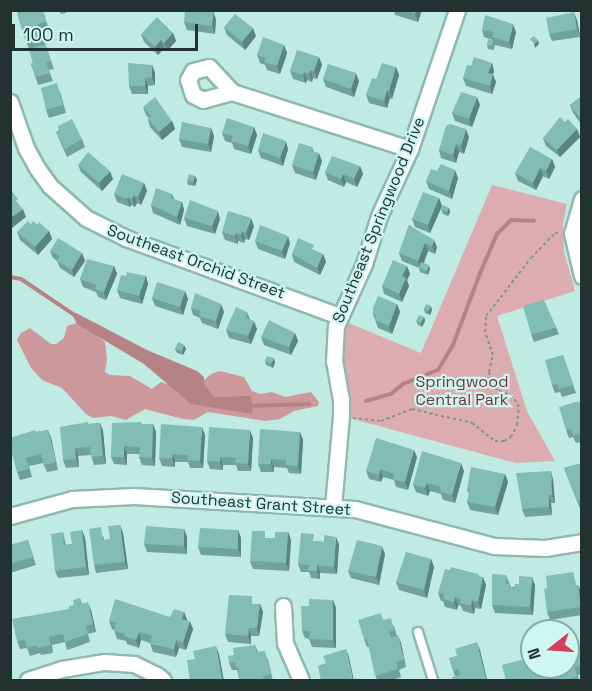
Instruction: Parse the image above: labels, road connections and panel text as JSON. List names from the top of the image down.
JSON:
{
  "streets": {
    "street": ["Southeast Springwood Drive", "Southeast Orchid Street", "Southeast Grant Street"]
  },
  "crossings": [
    ["Southeast Springwood Drive", "Southeast Orchid Street"],
    ["Southeast Springwood Drive", "Southeast Grant Street"]
  ],
  "parks": ["Springwood Central Park"],
  "scale_bar": "100 m",
  "north": "left"
}
